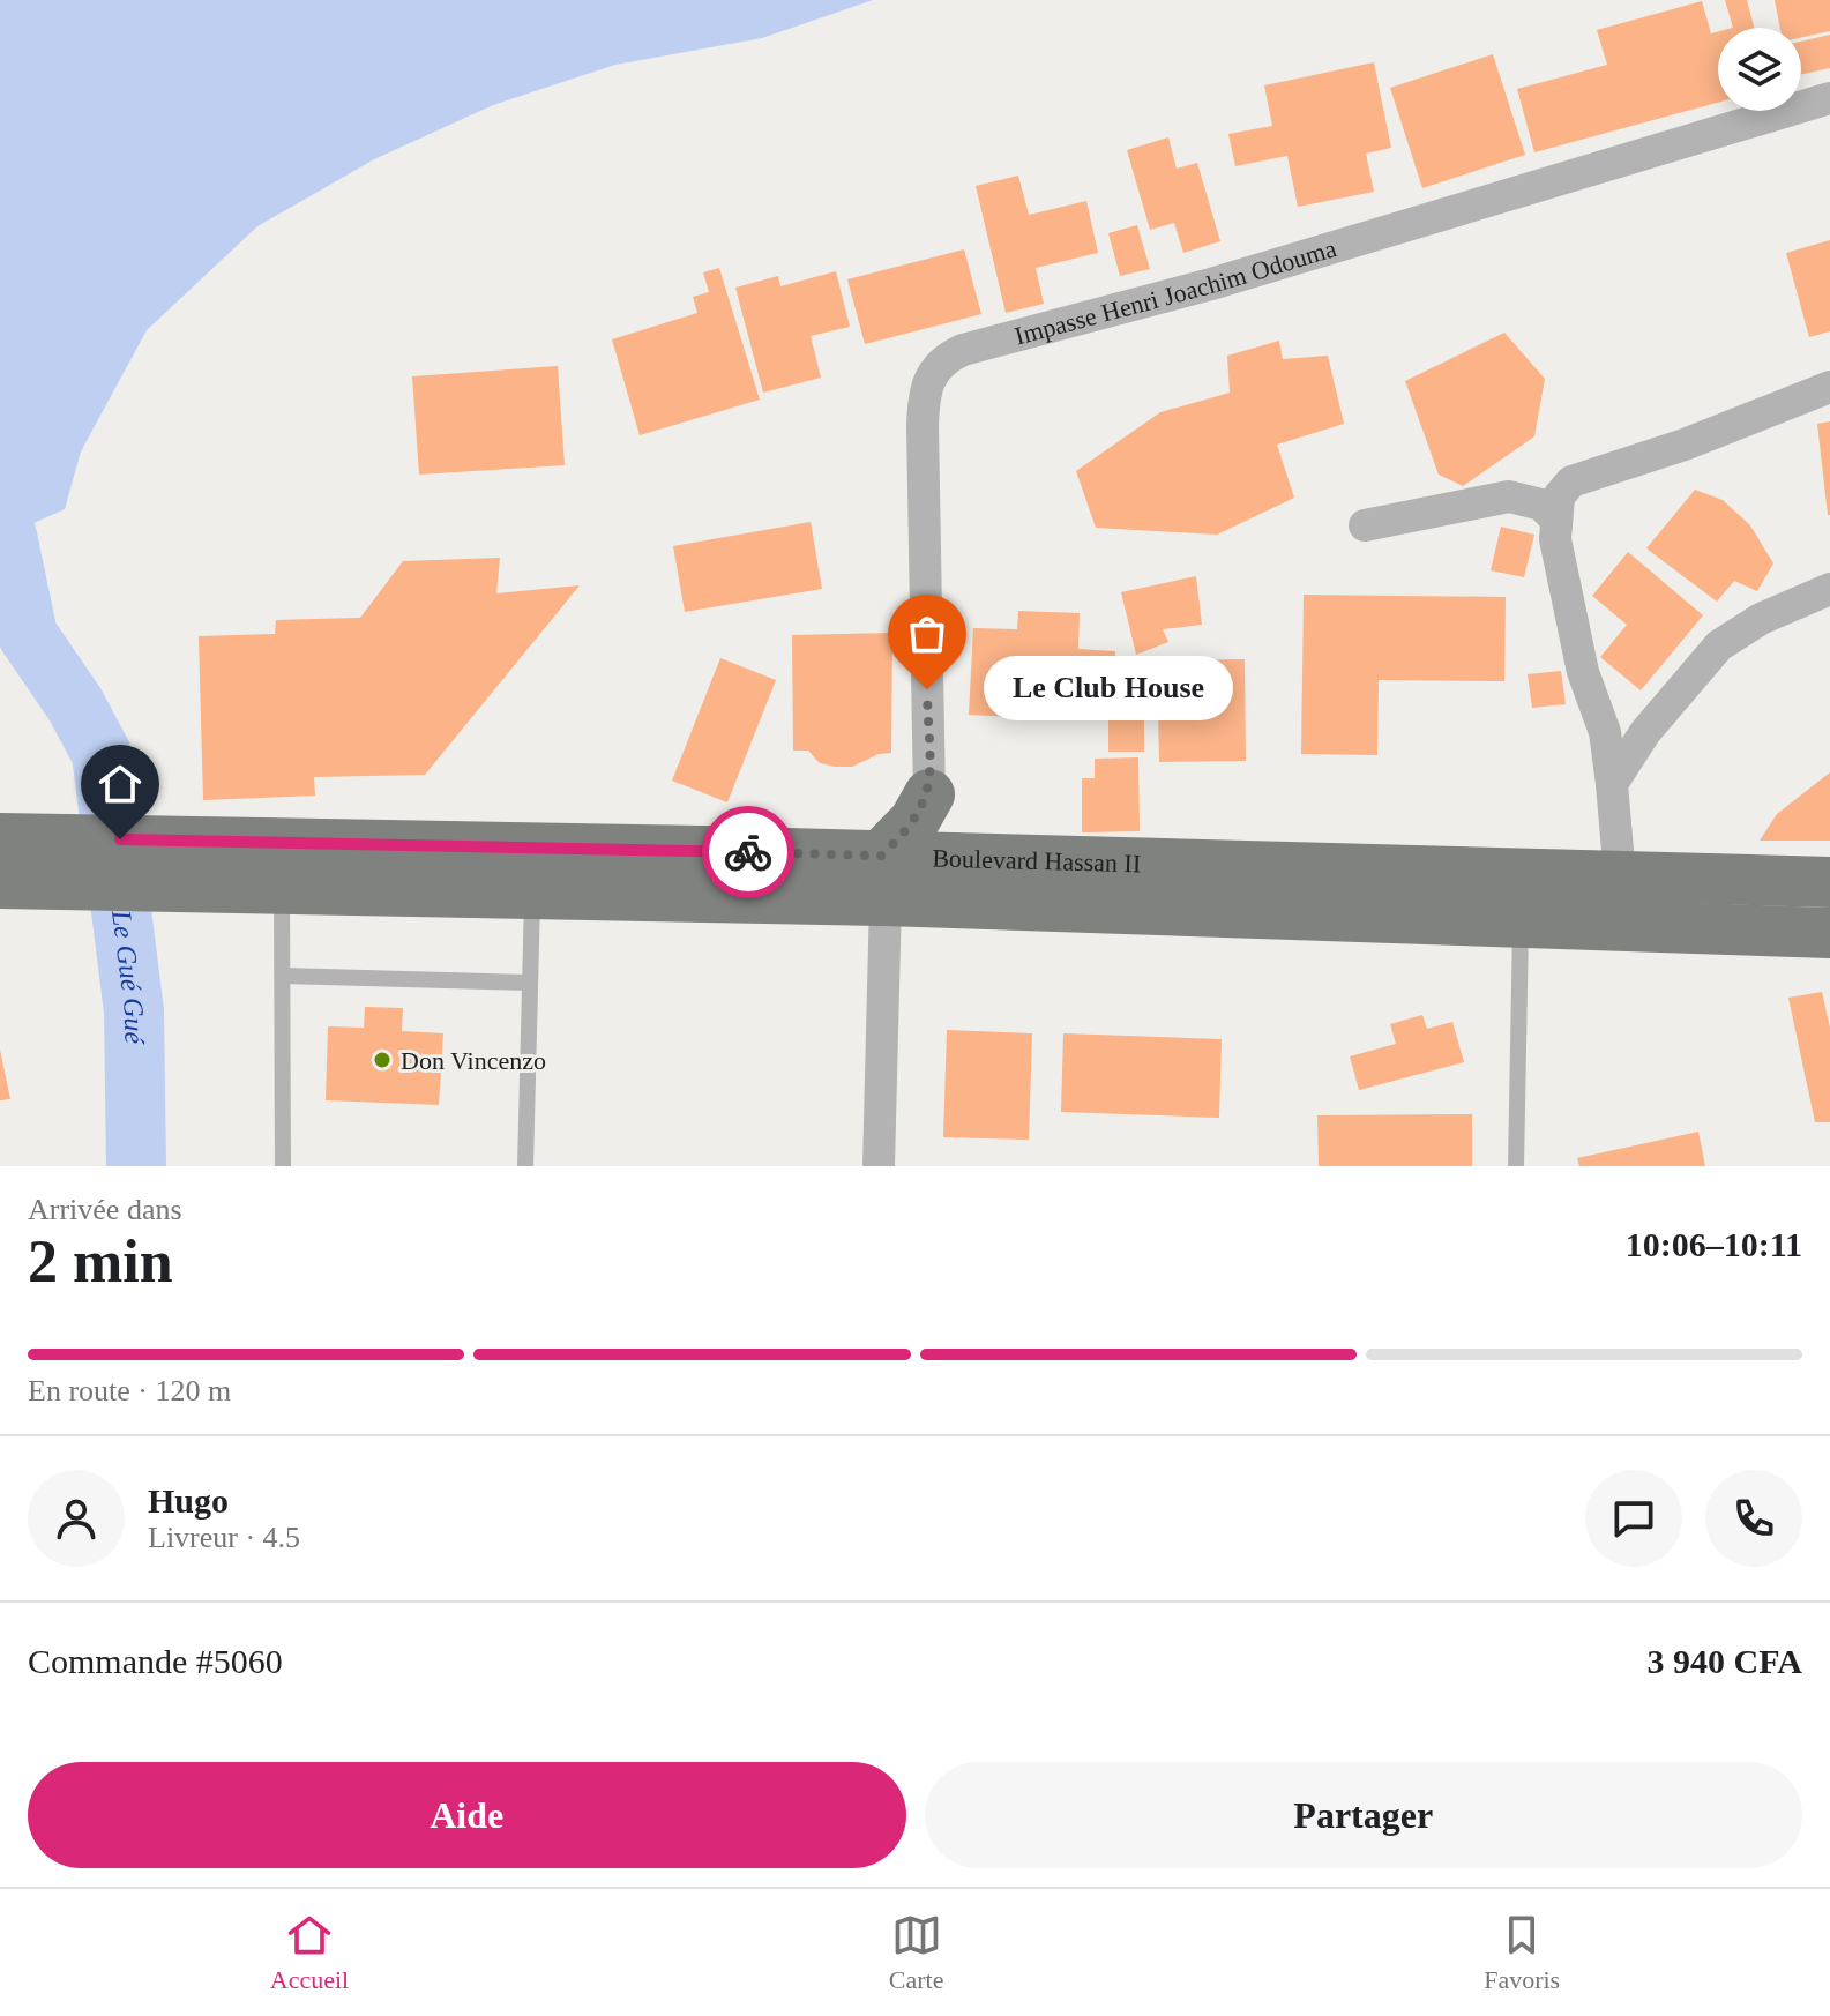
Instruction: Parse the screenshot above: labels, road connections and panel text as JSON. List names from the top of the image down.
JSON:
{
  "streets": {
    "main road": ["Boulevard Hassan II"],
    "street": ["Impasse Henri Joachim Odouma"]
  },
  "water": ["Le Gué Gué"],
  "places": ["Le Club House", "Don Vincenzo"],
  "page": {
    "bubble": "Le Club House",
    "heading": ["2 min", "Arrivée dans", "10:06–10:11"],
    "panel": [
      "Hugo",
      "Livreur · 4.5",
      "Commande #5060",
      "3 940 CFA"
    ],
    "bar": "En route · 120 m",
    "buttons": ["Aide", "Partager"],
    "tabs": ["Accueil", "Carte", "Favoris"]
  }
}
